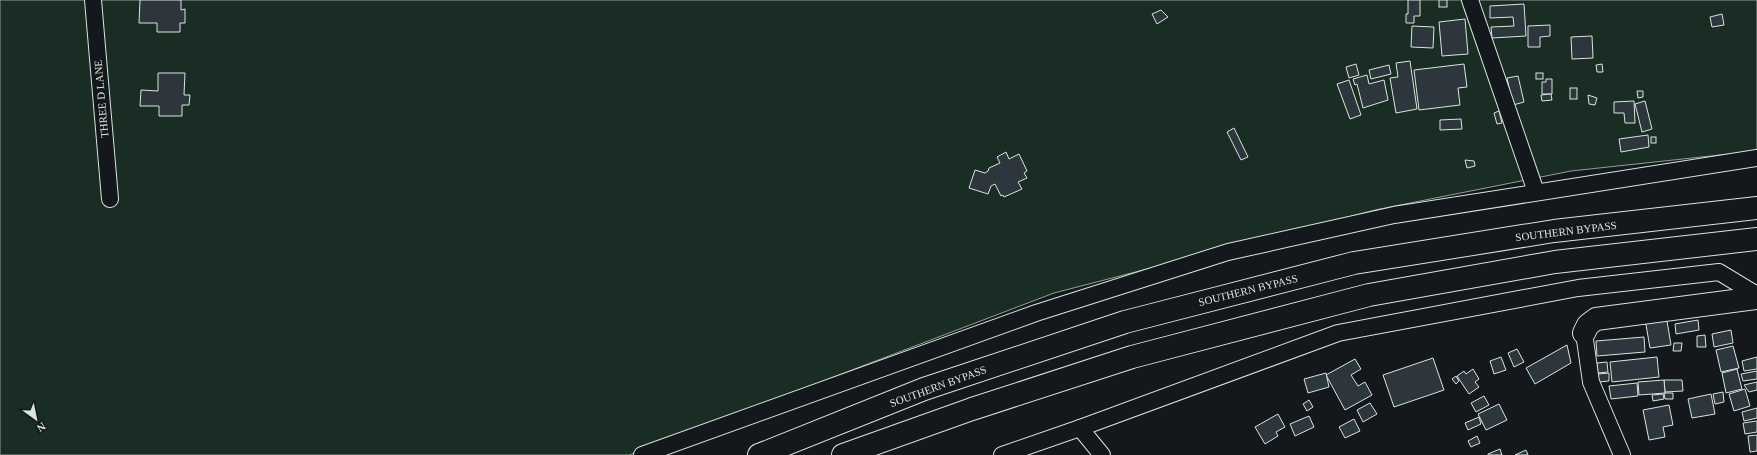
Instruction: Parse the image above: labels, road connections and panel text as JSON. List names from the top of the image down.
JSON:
{
  "streets": {
    "main road": ["SOUTHERN BYPASS"],
    "street": ["THREE D LANE"]
  },
  "north": "bottom right"
}
